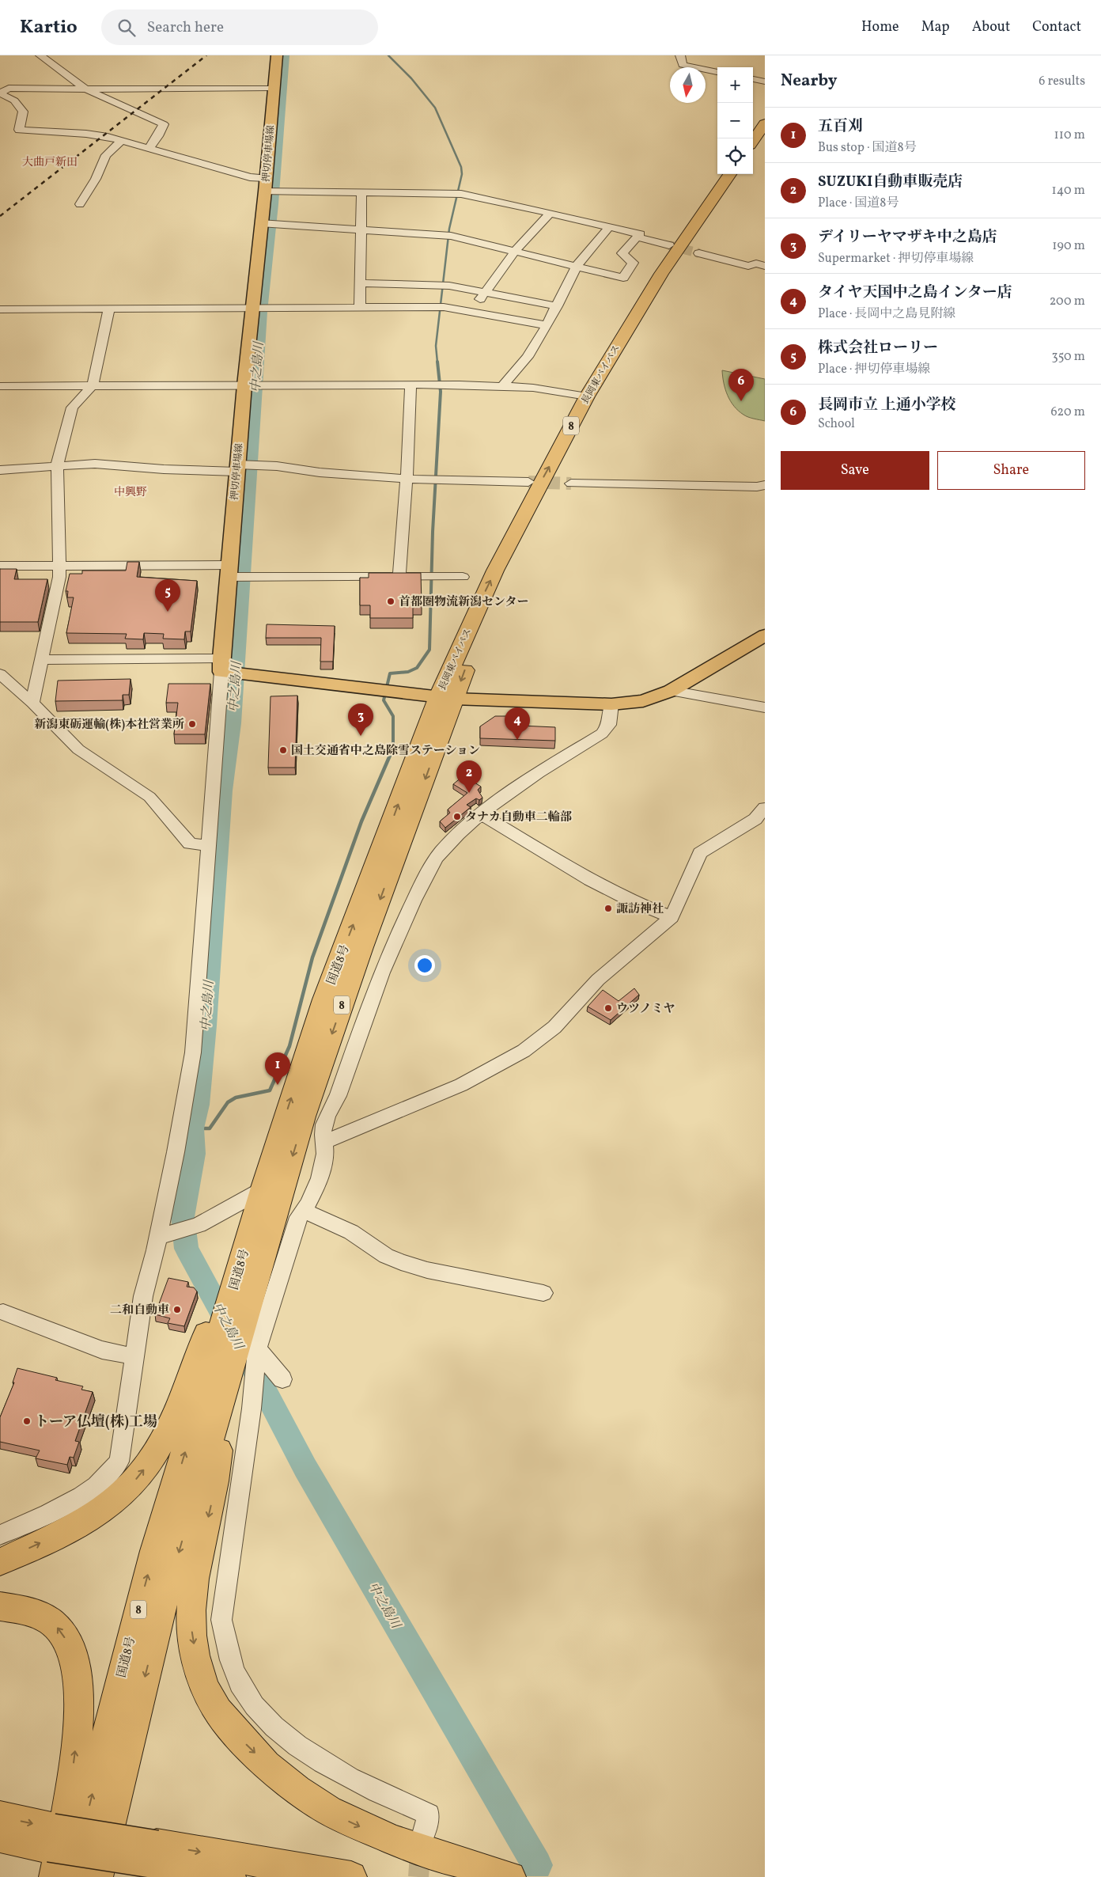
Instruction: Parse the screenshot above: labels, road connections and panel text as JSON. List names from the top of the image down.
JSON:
{
  "streets": {
    "highway": ["長岡東バイパス", "8", "国道8号"],
    "main road": ["押切停車場線"]
  },
  "crossings": [
    ["長岡東バイパス", "国道8号"]
  ],
  "districts": ["大曲戸新田", "中興野"],
  "water": ["中之島川"],
  "places": [
    "首都圏物流新潟センター",
    "新潟東砺運輸(株)本社営業所",
    "国土交通省中之島除雪ステーション",
    "タナカ自動車二輪部",
    "諏訪神社",
    "ウツノミヤ",
    "二和自動車",
    "トーア仏壇(株)工場"
  ],
  "north": "bottom",
  "page": {
    "header": "Kartio",
    "search": "Search here",
    "nav": [
      "Home",
      "Map",
      "About",
      "Contact"
    ],
    "heading": ["Nearby", "6 results"],
    "map_buttons": ["+", "−"],
    "list": [
      {
        "mark": "1",
        "name": "五百刈",
        "note": "Bus stop · 国道8号",
        "value": "110 m"
      },
      {
        "mark": "2",
        "name": "SUZUKI自動車販売店",
        "note": "Place · 国道8号",
        "value": "140 m"
      },
      {
        "mark": "3",
        "name": "デイリーヤマザキ中之島店",
        "note": "Supermarket · 押切停車場線",
        "value": "190 m"
      },
      {
        "mark": "4",
        "name": "タイヤ天国中之島インター店",
        "note": "Place · 長岡中之島見附線",
        "value": "200 m"
      },
      {
        "mark": "5",
        "name": "株式会社ローリー",
        "note": "Place · 押切停車場線",
        "value": "350 m"
      },
      {
        "mark": "6",
        "name": "長岡市立 上通小学校",
        "note": "School",
        "value": "620 m"
      }
    ],
    "pins": [
      "6",
      "5",
      "3",
      "4",
      "2",
      "1"
    ],
    "buttons": ["Save", "Share"]
  }
}
